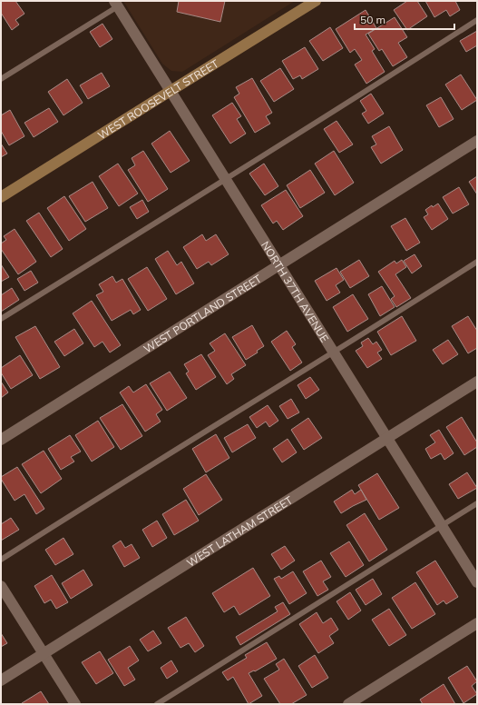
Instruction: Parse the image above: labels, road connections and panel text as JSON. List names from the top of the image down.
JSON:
{
  "streets": {
    "street": [
      "WEST ROOSEVELT STREET",
      "NORTH 37TH AVENUE",
      "WEST PORTLAND STREET",
      "WEST LATHAM STREET"
    ]
  },
  "crossings": [
    ["WEST ROOSEVELT STREET", "NORTH 37TH AVENUE"],
    ["NORTH 37TH AVENUE", "WEST PORTLAND STREET"],
    ["NORTH 37TH AVENUE", "WEST LATHAM STREET"]
  ],
  "scale_bar": "50 m"
}
